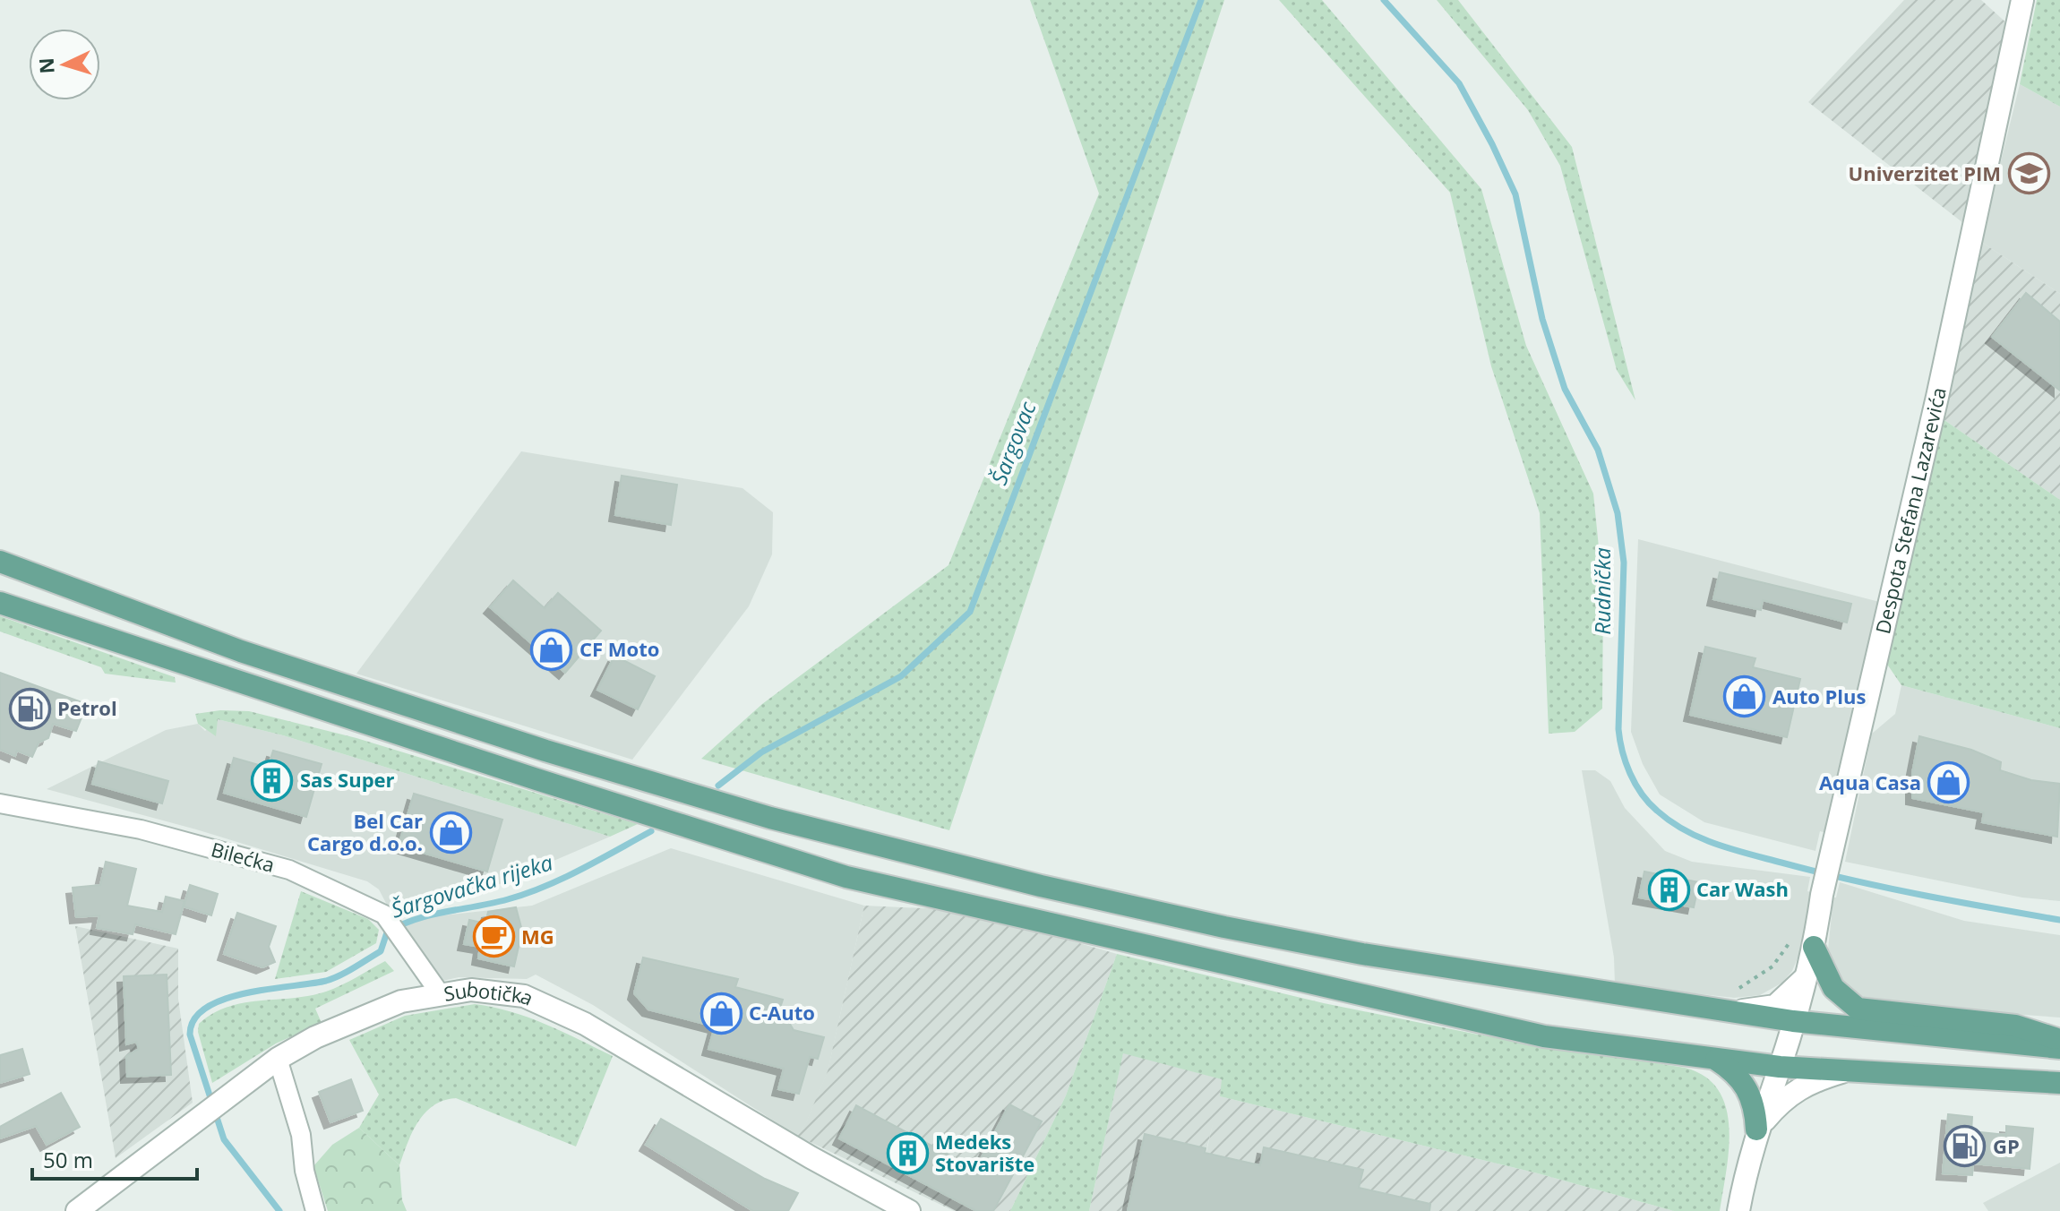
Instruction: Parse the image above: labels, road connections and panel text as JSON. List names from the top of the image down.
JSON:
{
  "streets": {
    "street": ["Despota Stefana Lazarevića", "Bilećka", "Subotička"]
  },
  "crossings": [
    ["Bilećka", "Subotička"]
  ],
  "water": ["Šargovac", "Rudnička", "Šargovačka rijeka"],
  "places": {
    "school or university": ["Univerzitet PIM"],
    "shop": [
      "CF Moto",
      "Auto Plus",
      "Aqua Casa",
      "Bel Car Cargo d.o.o.",
      "C-Auto"
    ],
    "fuel station": ["Petrol", "GP"],
    "building": ["Sas Super", "Car Wash", "Medeks Stovarište"],
    "cafe": ["MG"]
  },
  "scale_bar": "50 m",
  "north": "left"
}
